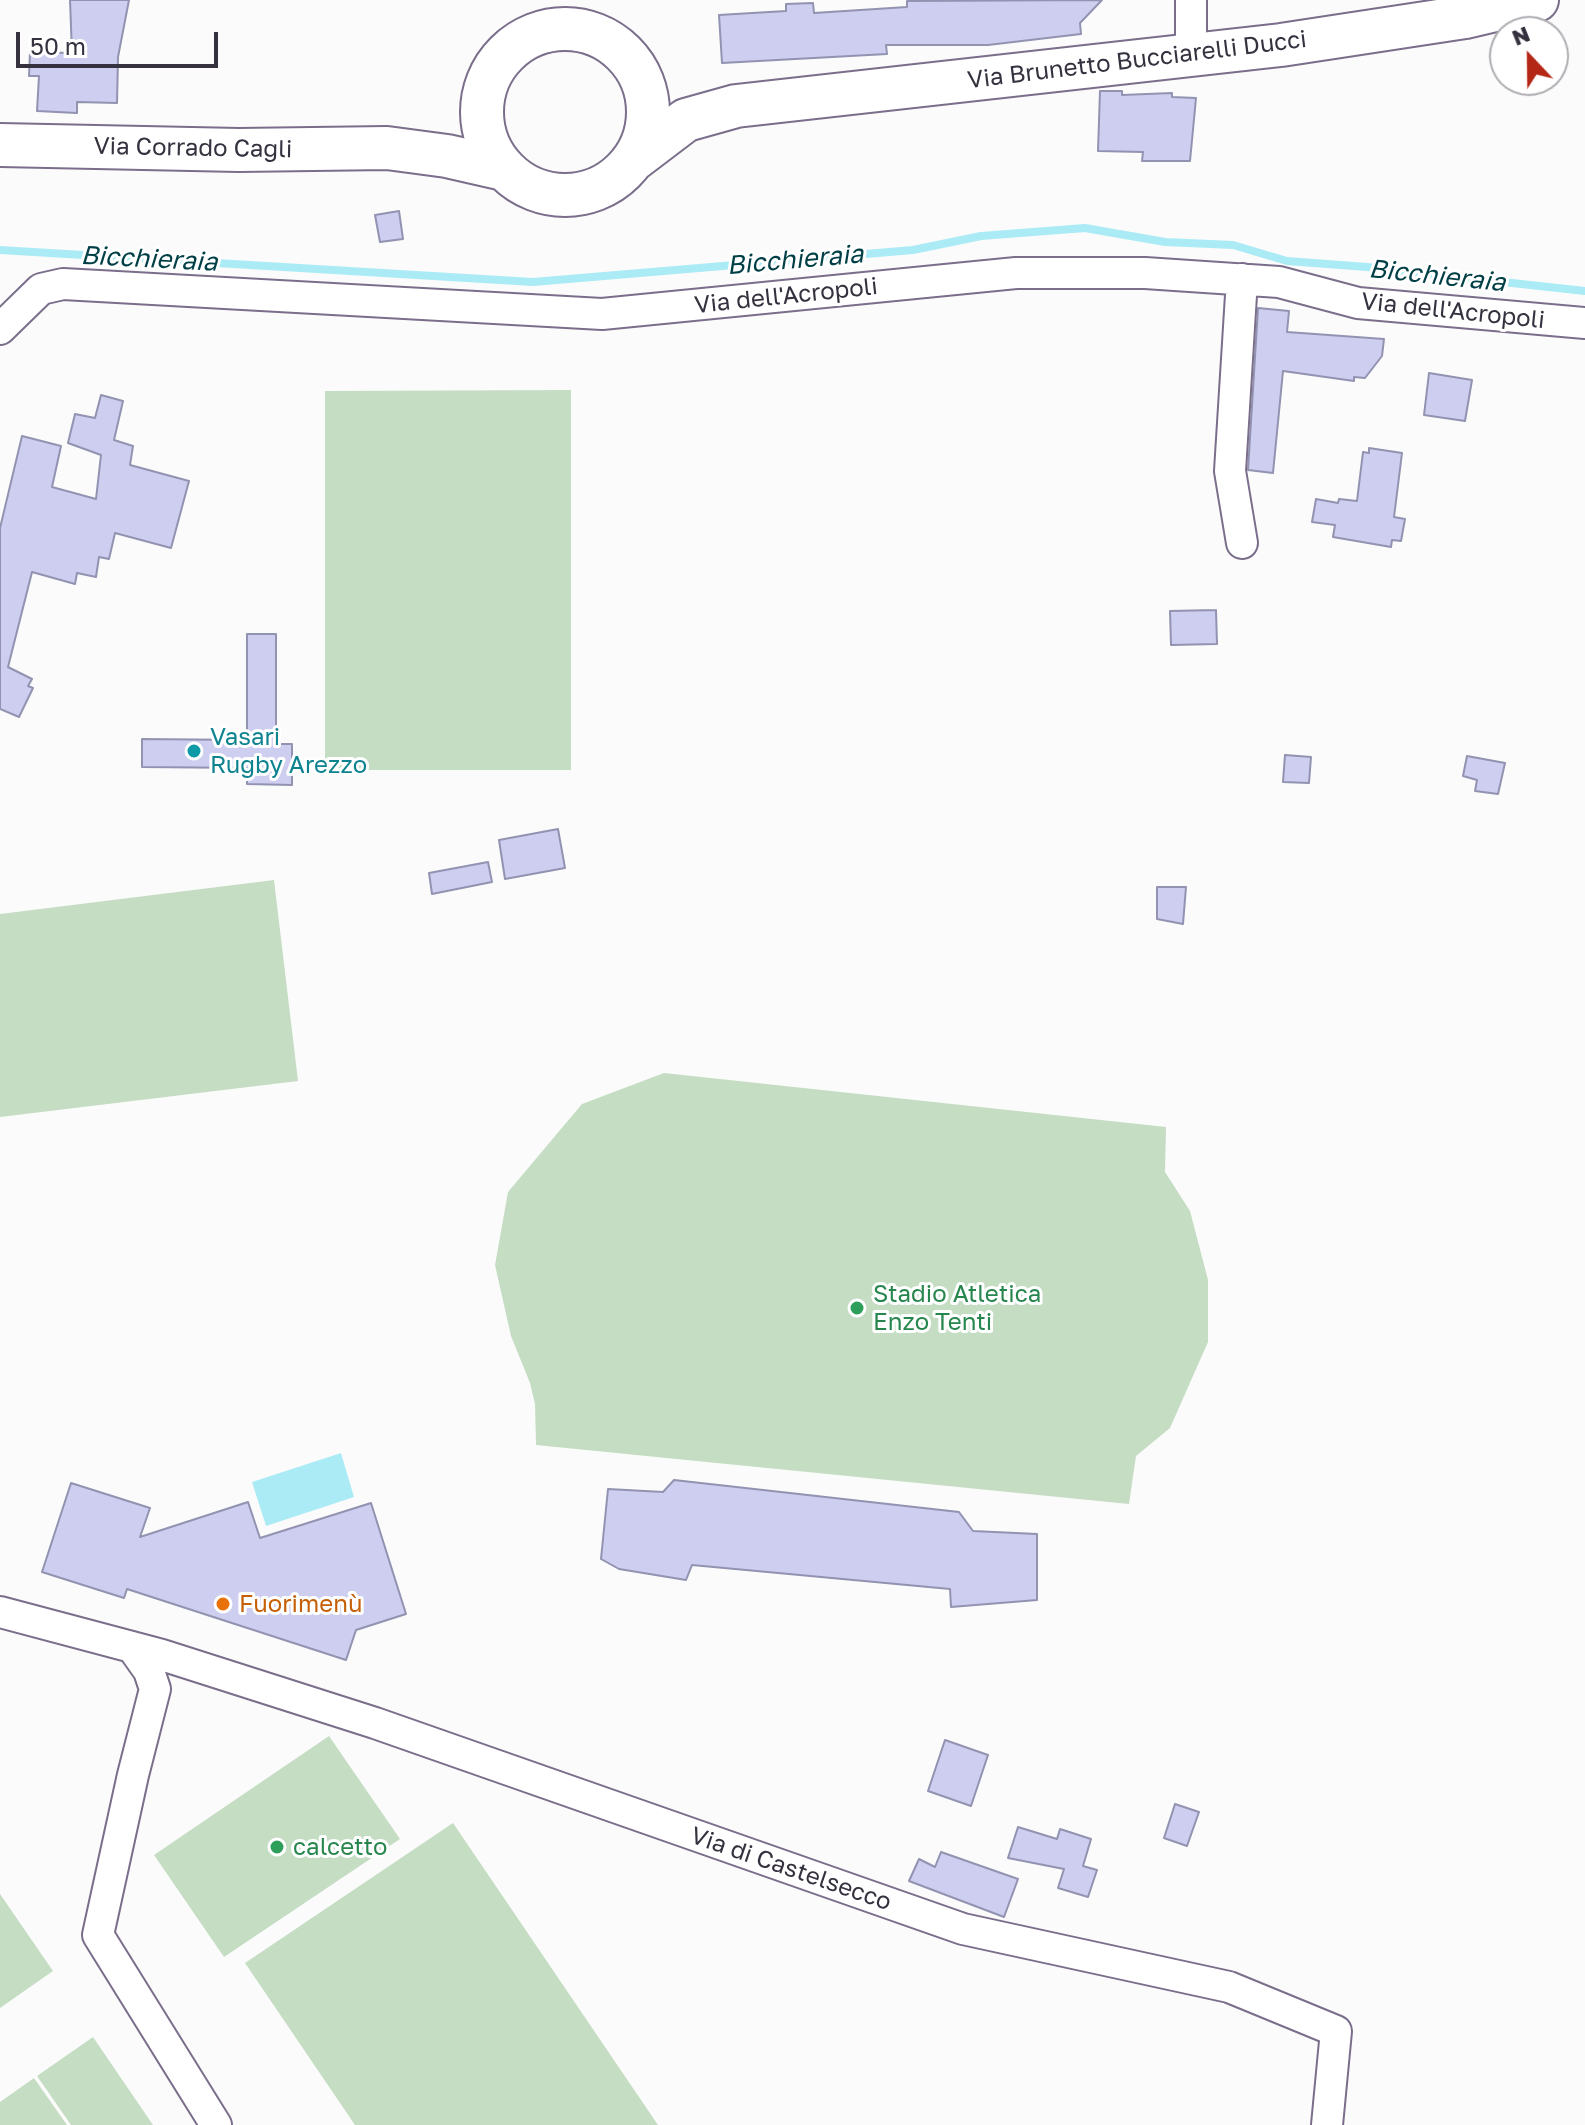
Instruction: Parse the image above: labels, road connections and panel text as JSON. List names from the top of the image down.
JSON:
{
  "streets": {
    "main road": ["Via Brunetto Bucciarelli Ducci", "Via Corrado Cagli"],
    "street": ["Via dell'Acropoli", "Via di Castelsecco"]
  },
  "crossings": [
    ["Via Brunetto Bucciarelli Ducci", "Via Corrado Cagli"]
  ],
  "water": ["Bicchieraia"],
  "places": [
    "Vasari Rugby Arezzo",
    "Stadio Atletica Enzo Tenti",
    "Fuorimenù",
    "calcetto"
  ],
  "scale_bar": "50 m",
  "north": "top"
}
